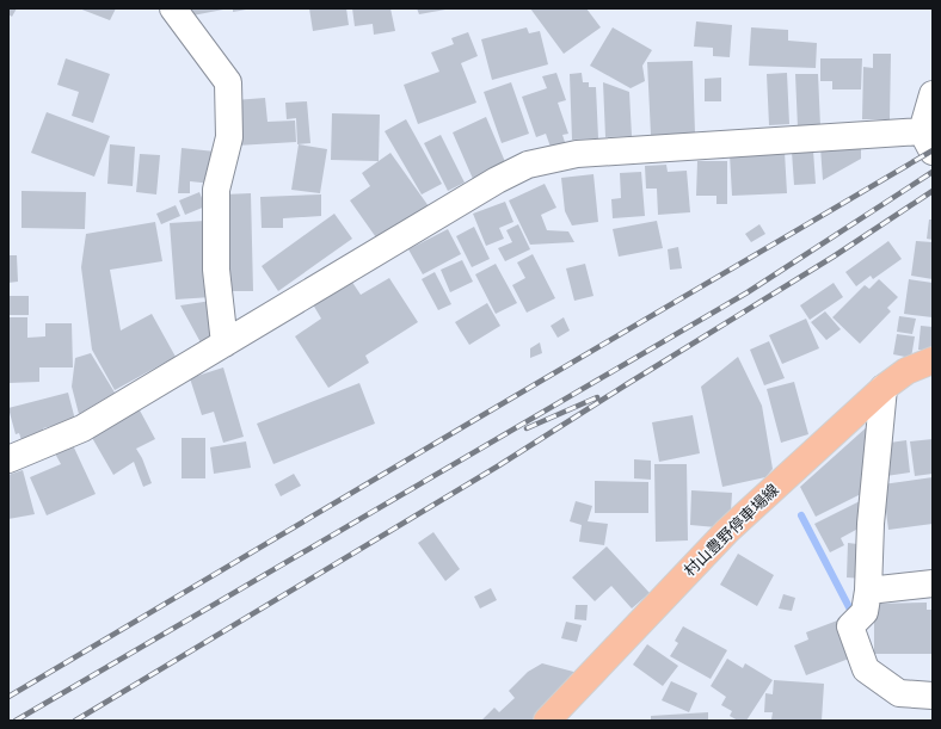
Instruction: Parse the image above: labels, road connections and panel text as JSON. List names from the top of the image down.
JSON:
{
  "streets": {
    "main road": ["村山豊野停車場線"]
  }
}
